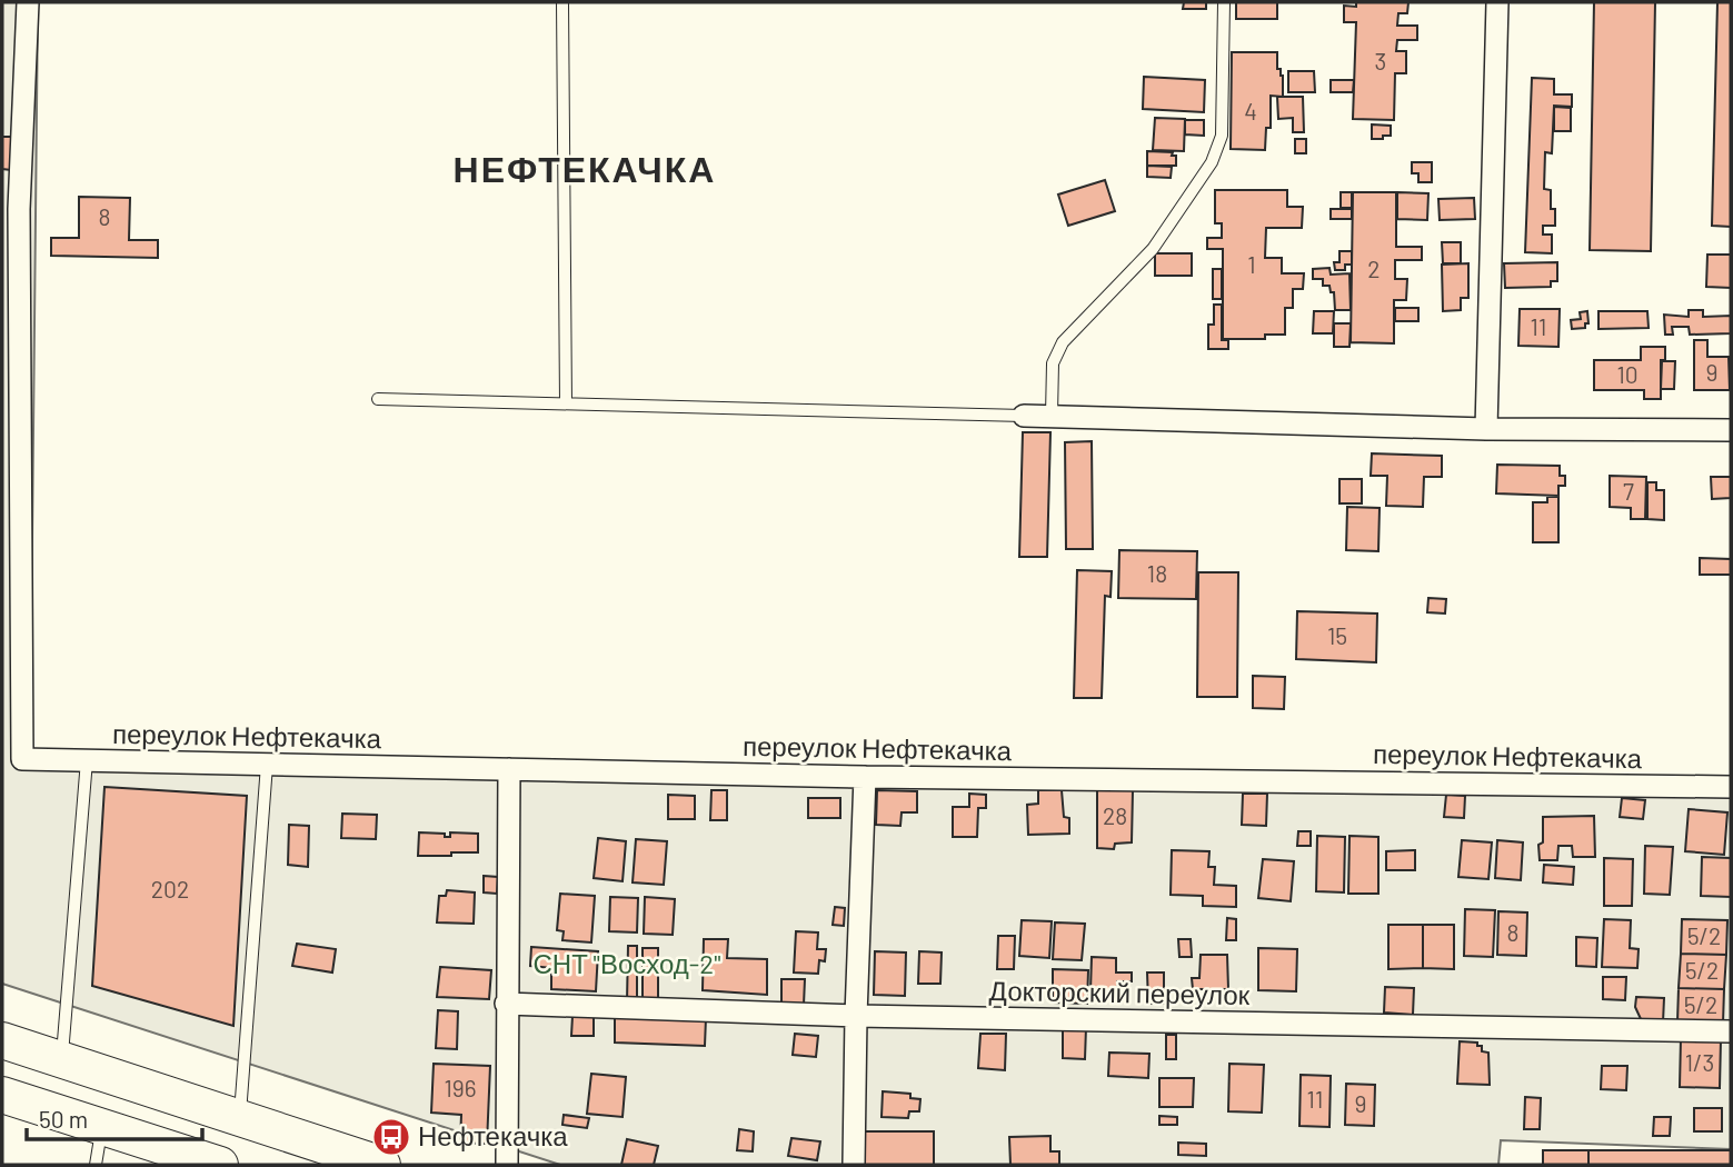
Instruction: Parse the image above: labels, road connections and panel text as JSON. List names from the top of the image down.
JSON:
{
  "streets": {
    "street": ["переулок Нефтекачка", "Докторский переулок"]
  },
  "districts": ["НЕФТЕКАЧКА"],
  "parks": ["СНТ \"Восход-2\""],
  "places": {
    "bus stop": ["Нефтекачка"]
  },
  "house_numbers": [
    "3",
    "4",
    "8",
    "1",
    "2",
    "11",
    "9",
    "10",
    "7",
    "18",
    "15",
    "28",
    "202",
    "8",
    "5/2",
    "5/2",
    "5/2",
    "1/3",
    "196",
    "11",
    "9"
  ],
  "scale_bar": "50 m"
}
